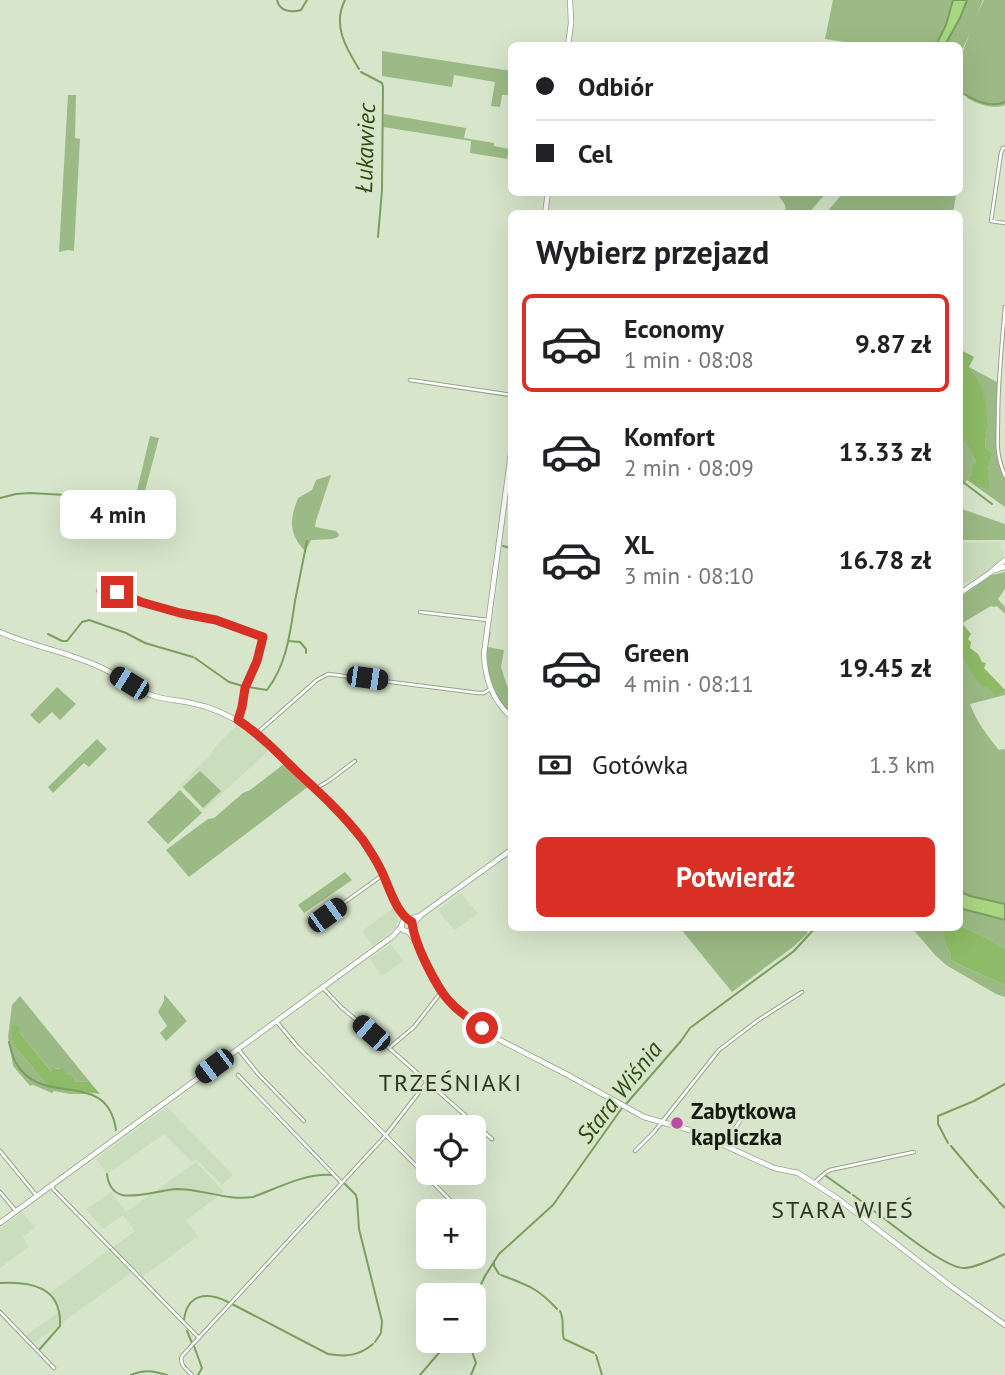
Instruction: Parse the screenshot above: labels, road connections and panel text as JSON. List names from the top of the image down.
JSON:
{
  "districts": ["TRZEŚNIAKI", "STARA WIEŚ"],
  "water": ["Łukawiec", "Stara Wiśnia"],
  "places": ["Zabytkowa kapliczka"],
  "page": {
    "banner": ["Odbiór", "Cel"],
    "heading": "Wybierz przejazd",
    "list": [
      {
        "name": "Economy",
        "note": "1 min · 08:08",
        "value": "9.87 zł"
      },
      {
        "name": "Komfort",
        "note": "2 min · 08:09",
        "value": "13.33 zł"
      },
      {
        "name": "XL",
        "note": "3 min · 08:10",
        "value": "16.78 zł"
      },
      {
        "name": "Green",
        "note": "4 min · 08:11",
        "value": "19.45 zł"
      }
    ],
    "bubble": "4 min",
    "pay": ["Gotówka", "1.3 km"],
    "buttons": "Potwierdź",
    "map_buttons": ["+", "−"]
  }
}
